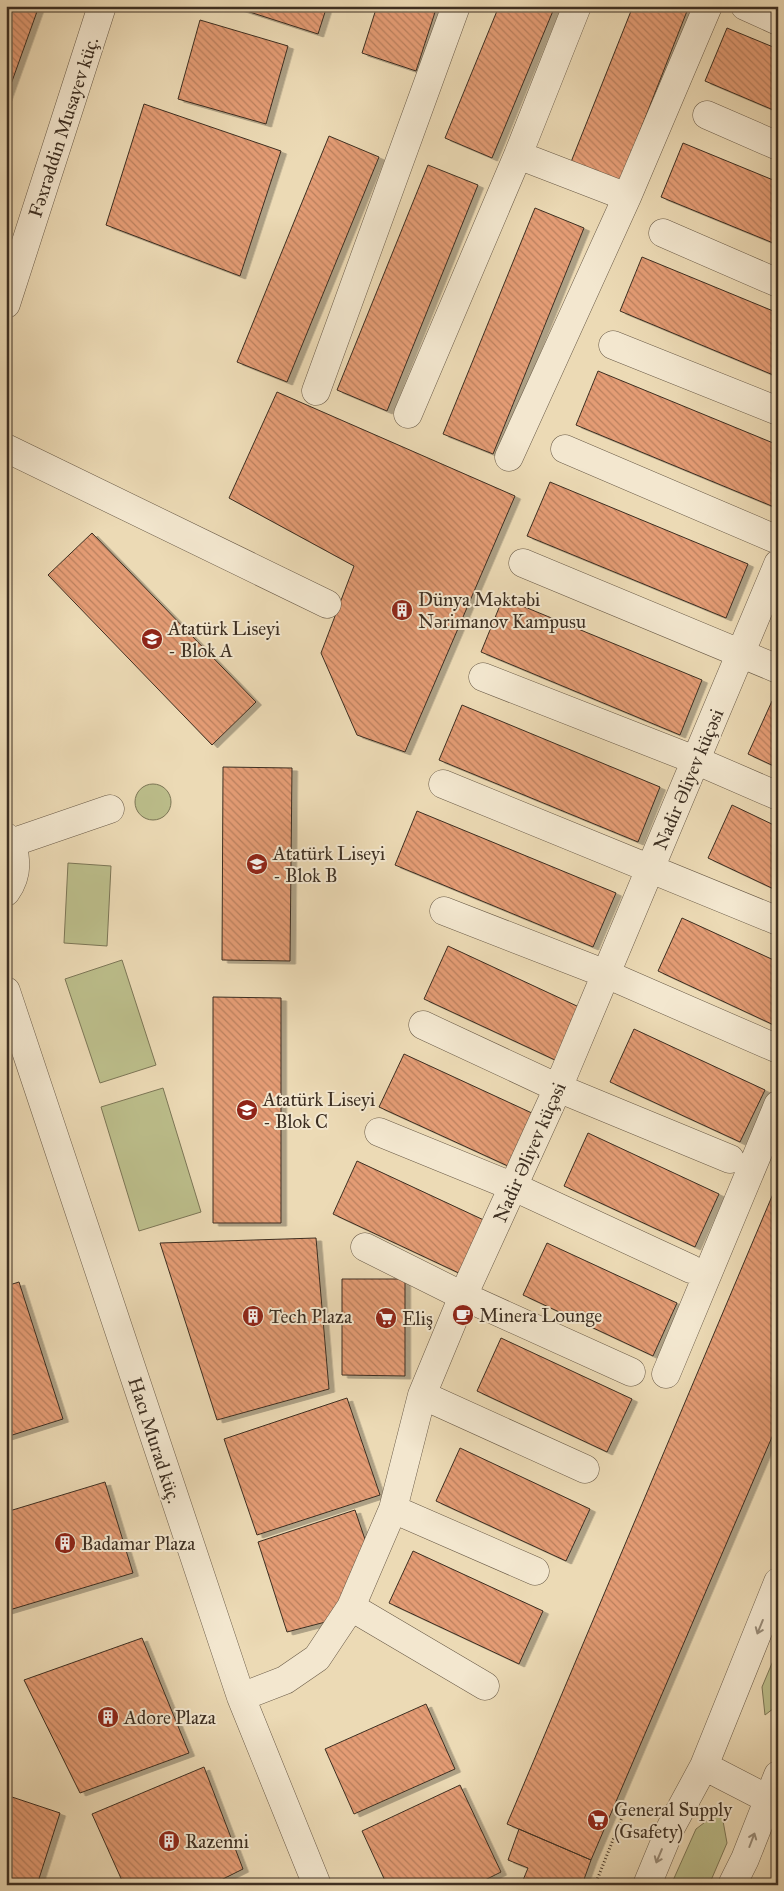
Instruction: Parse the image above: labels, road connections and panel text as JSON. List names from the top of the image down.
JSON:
{
  "streets": {
    "street": ["Fəxrəddin Musayev küç.", "Nadir Əliyev küçəsi", "Hacı Murad küç."]
  },
  "crossings": [
    ["Nadir Əliyev küçəsi", "Hacı Murad küç."]
  ],
  "places": {
    "building": [
      "Dünya Məktəbi Nərimanov Kampusu",
      "Tech Plaza",
      "Badamar Plaza",
      "Adore Plaza",
      "Razenni"
    ],
    "school or university": ["Atatürk Liseyi - Blok A", "Atatürk Liseyi - Blok B", "Atatürk Liseyi - Blok C"],
    "cafe": ["Minera Lounge"],
    "supermarket": ["Eliş", "General Supply (Gsafety)"]
  }
}
